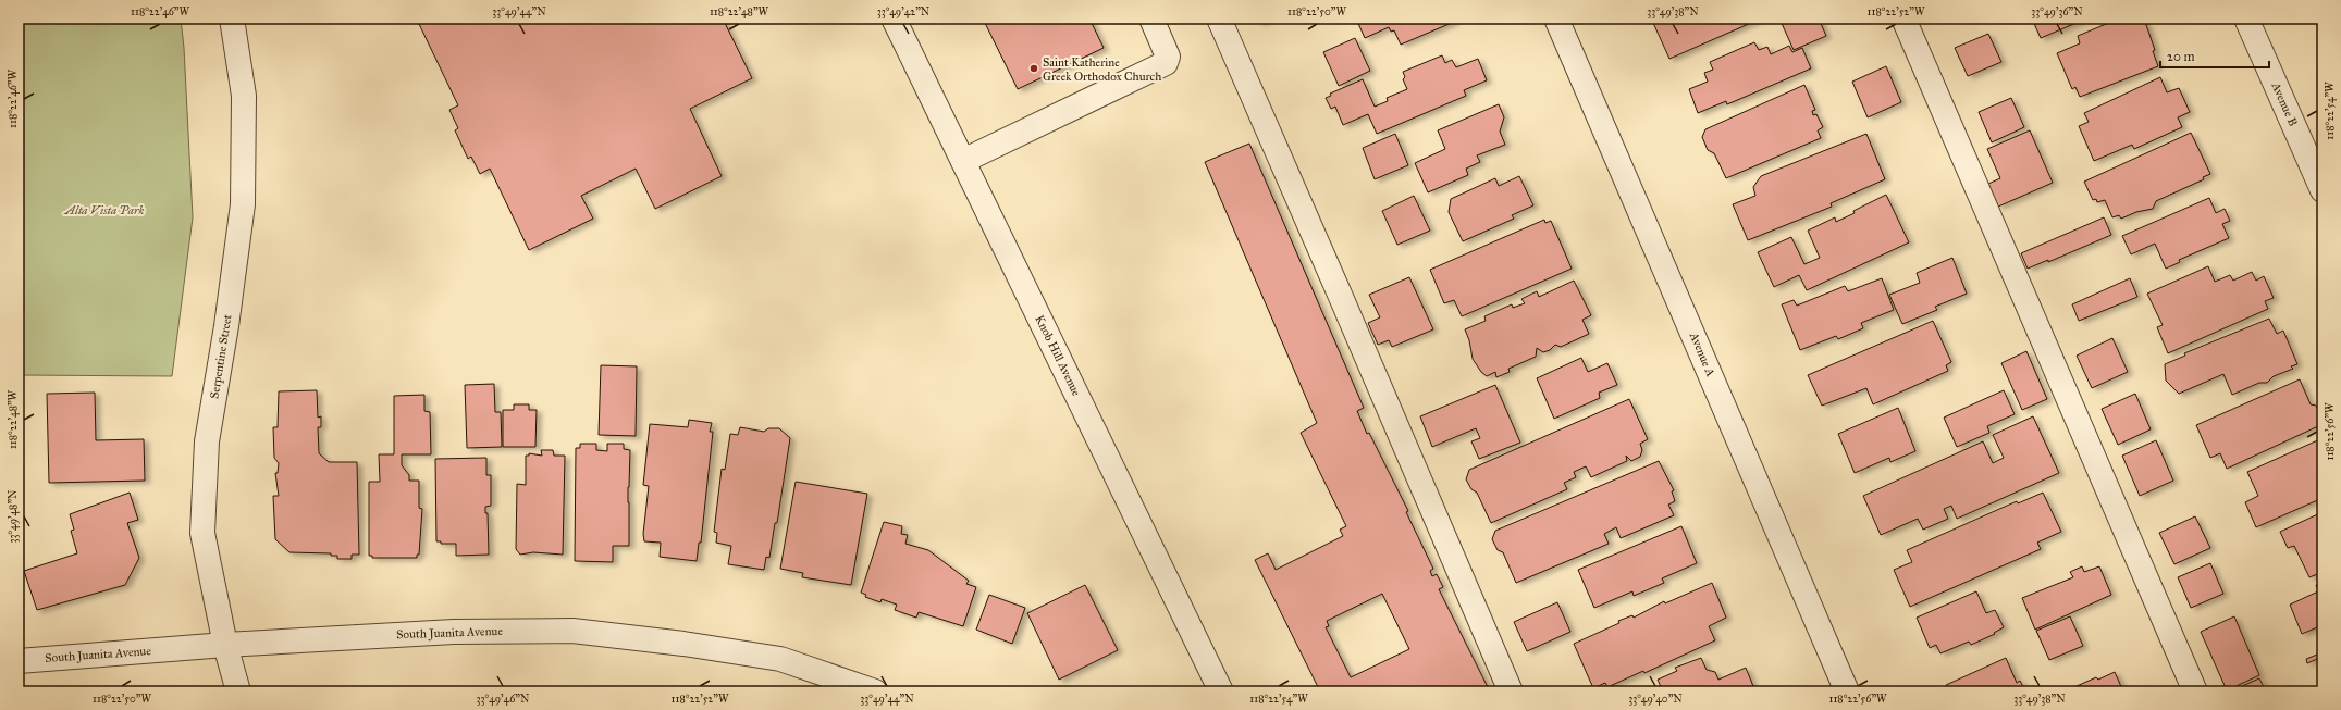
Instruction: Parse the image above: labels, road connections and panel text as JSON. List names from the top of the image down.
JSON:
{
  "streets": {
    "street": [
      "Avenue B",
      "Avenue A",
      "Knob Hill Avenue",
      "Serpentine Street",
      "South Juanita Avenue"
    ]
  },
  "crossings": [
    ["Serpentine Street", "South Juanita Avenue"]
  ],
  "parks": ["Alta Vista Park"],
  "places": ["Saint Katherine Greek Orthodox Church"],
  "scale_bar": "20 m",
  "coordinates": [
    "118°22'46\"W",
    "33°49'44\"N",
    "118°22'48\"W",
    "33°49'42\"N",
    "118°22'50\"W",
    "33°49'38\"N",
    "118°22'52\"W",
    "33°49'36\"N",
    "118°22'54\"W",
    "118°22'56\"W",
    "33°49'48\"N",
    "33°49'46\"N",
    "33°49'40\"N"
  ]
}
